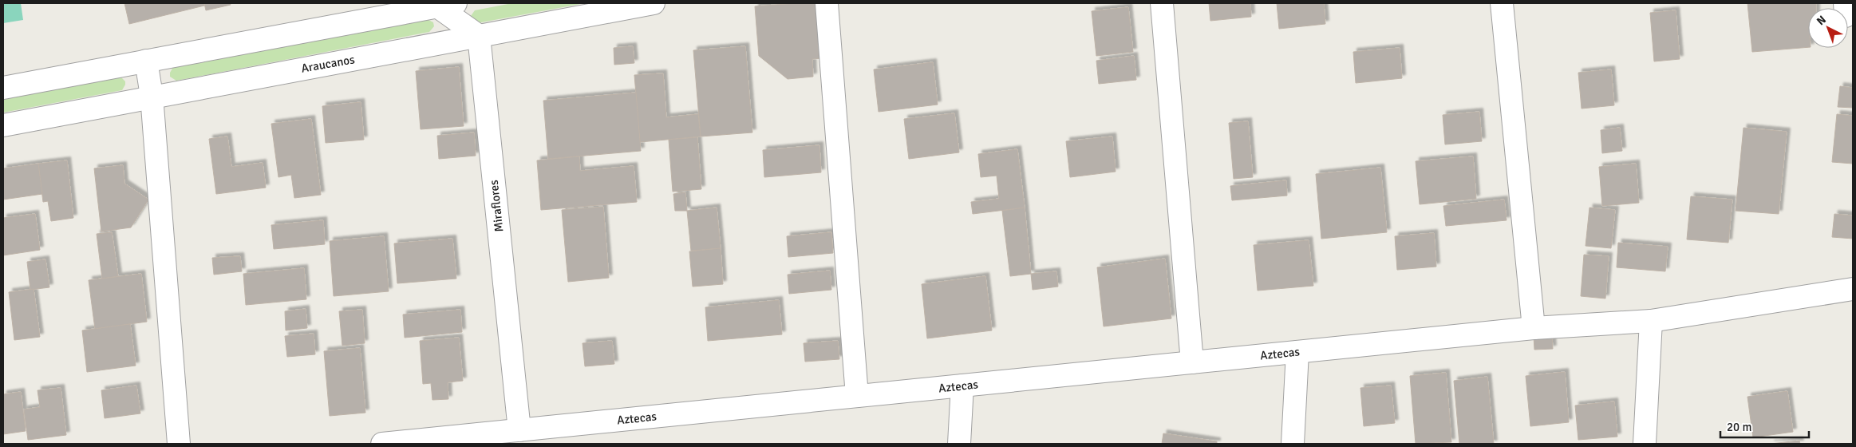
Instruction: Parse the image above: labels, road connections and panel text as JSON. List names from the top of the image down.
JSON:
{
  "streets": {
    "street": ["Araucanos", "Miraflores", "Aztecas"]
  },
  "crossings": [
    ["Araucanos", "Miraflores"],
    ["Miraflores", "Aztecas"]
  ],
  "scale_bar": "20 m",
  "north": "top left"
}
